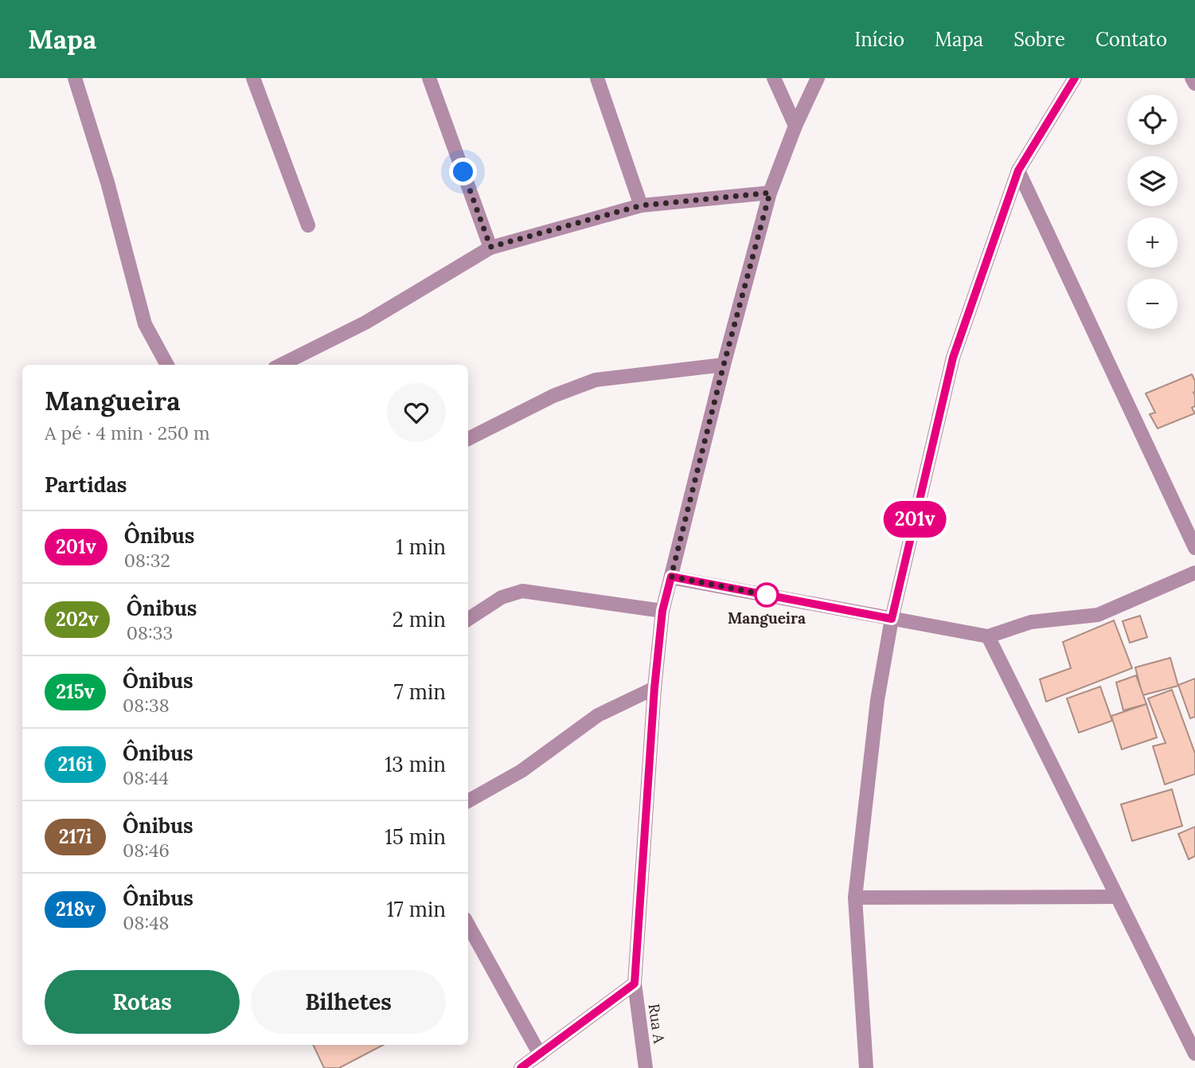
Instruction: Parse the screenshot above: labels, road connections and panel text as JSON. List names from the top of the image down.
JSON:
{
  "streets": {
    "street": ["Rua A"]
  },
  "places": ["Mangueira"],
  "lines": ["bus line 201v"],
  "page": {
    "header": "Mapa",
    "nav": [
      "Início",
      "Mapa",
      "Sobre",
      "Contato"
    ],
    "on_map": "201v",
    "map_buttons": ["+", "−"],
    "heading": [
      ["Mangueira", "A pé · 4 min · 250 m"],
      "Partidas"
    ],
    "list": [
      {
        "mark": "201v",
        "name": "Ônibus",
        "note": "08:32",
        "value": "1 min"
      },
      {
        "mark": "202v",
        "name": "Ônibus",
        "note": "08:33",
        "value": "2 min"
      },
      {
        "mark": "215v",
        "name": "Ônibus",
        "note": "08:38",
        "value": "7 min"
      },
      {
        "mark": "216i",
        "name": "Ônibus",
        "note": "08:44",
        "value": "13 min"
      },
      {
        "mark": "217i",
        "name": "Ônibus",
        "note": "08:46",
        "value": "15 min"
      },
      {
        "mark": "218v",
        "name": "Ônibus",
        "note": "08:48",
        "value": "17 min"
      }
    ],
    "buttons": ["Rotas", "Bilhetes"]
  }
}
